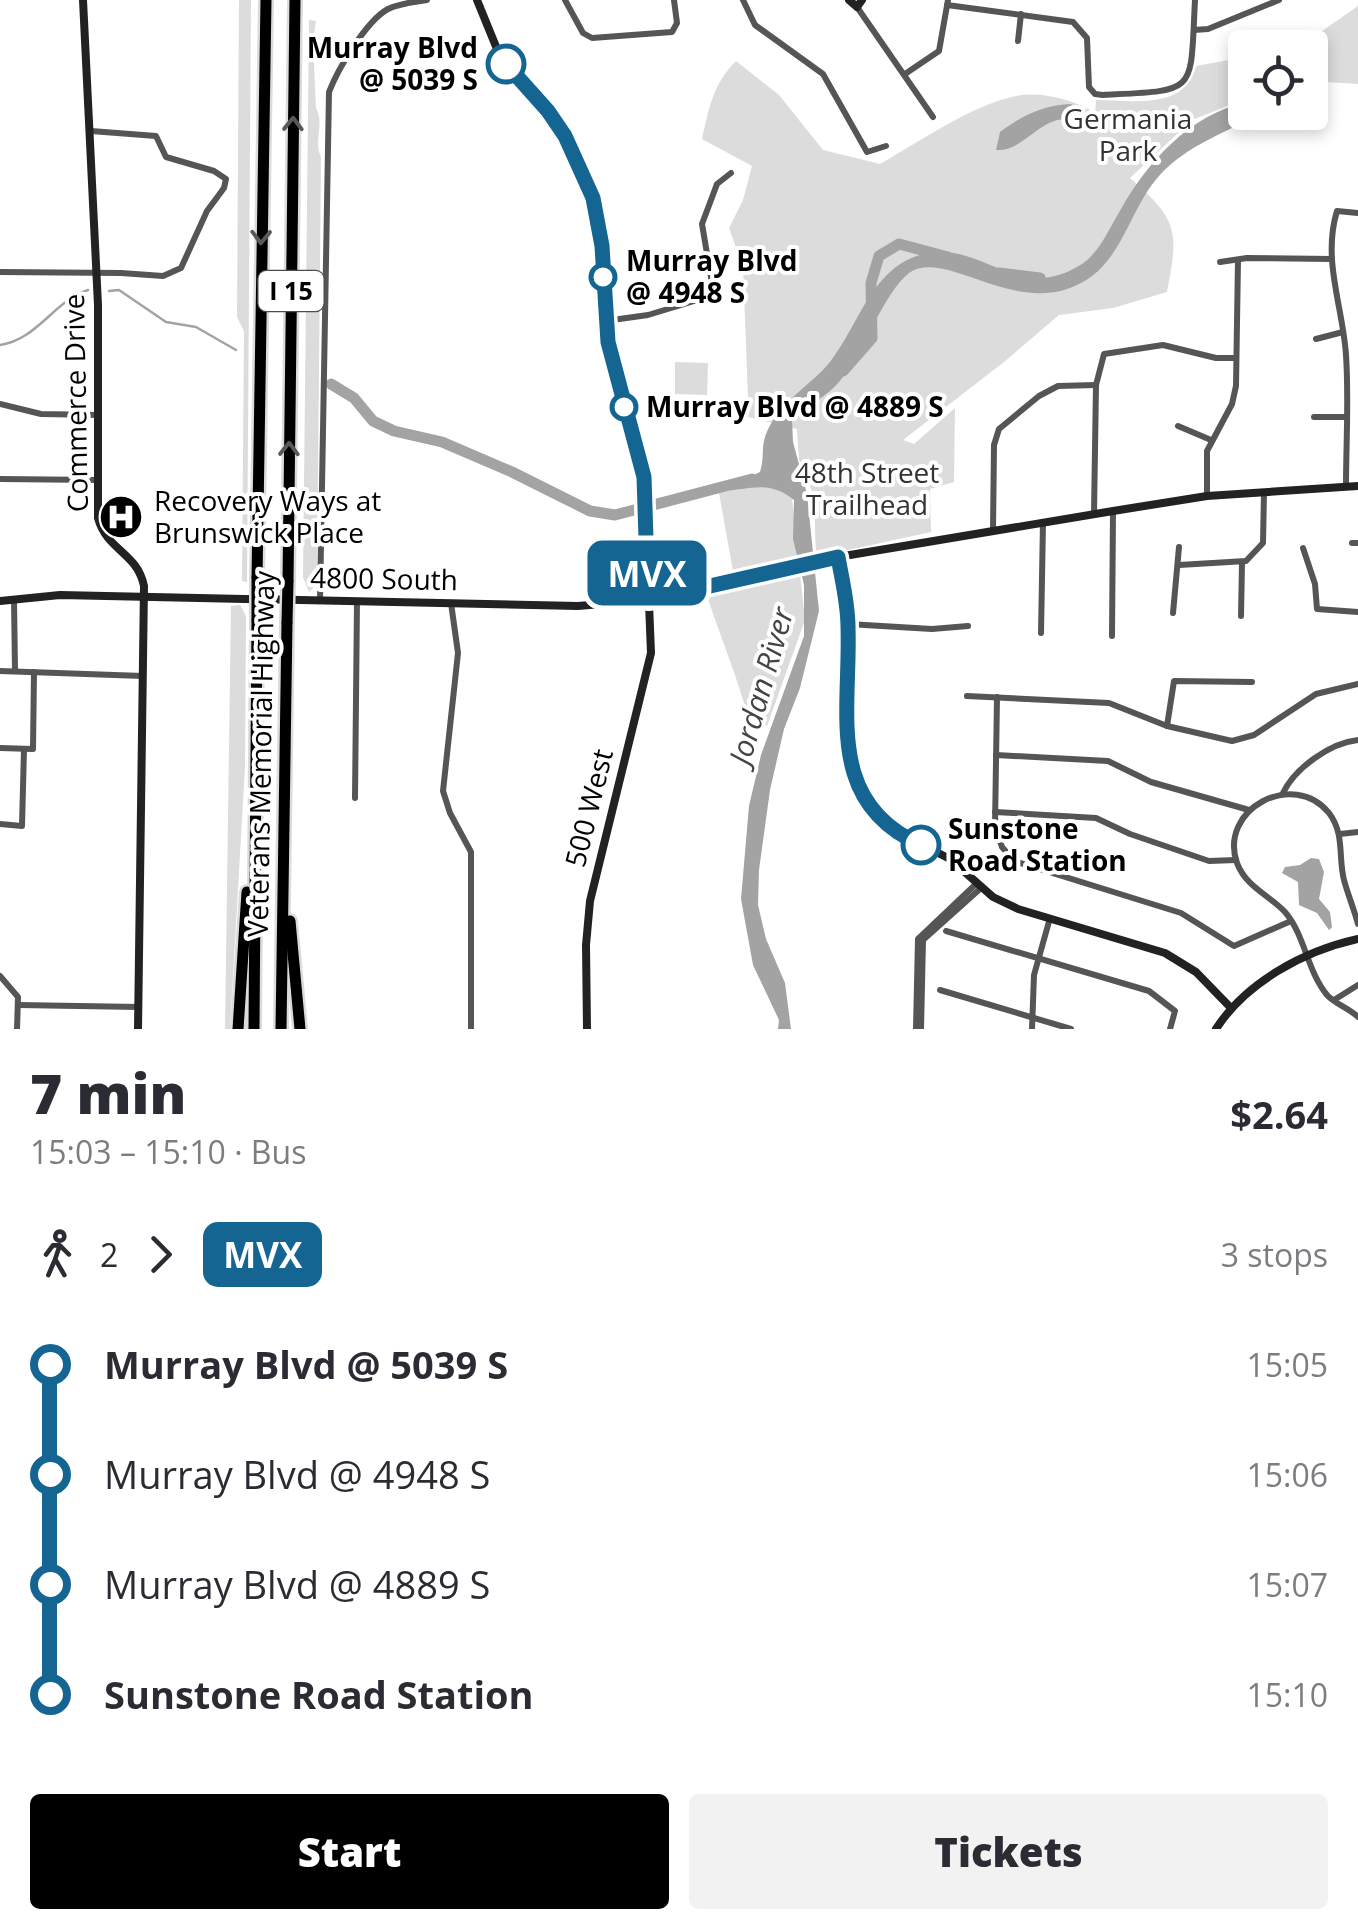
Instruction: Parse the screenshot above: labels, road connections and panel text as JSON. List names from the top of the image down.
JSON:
{
  "streets": {
    "highway": ["I 15", "Veterans Memorial Highway"],
    "street": ["Commerce Drive", "4800 South", "500 West"]
  },
  "crossings": [
    ["Commerce Drive", "4800 South"],
    ["4800 South", "500 West"]
  ],
  "water": ["Jordan River"],
  "parks": ["Germania Park", "48th Street Trailhead"],
  "places": {
    "other": [
      "Murray Blvd @ 5039 S",
      "Murray Blvd @ 4948 S",
      "Murray Blvd @ 4889 S",
      "Sunstone Road Station"
    ],
    "hospital": ["Recovery Ways at Brunswick Place"]
  },
  "lines": ["bus line MVX"],
  "page": {
    "on_map": "MVX",
    "heading": ["7 min", "15:03 – 15:10 · Bus", "$2.64"],
    "legs": ["2", "MVX", "3 stops"],
    "list": [
      {
        "name": "Murray Blvd @ 5039 S",
        "value": "15:05"
      },
      {
        "name": "Murray Blvd @ 4948 S",
        "value": "15:06"
      },
      {
        "name": "Murray Blvd @ 4889 S",
        "value": "15:07"
      },
      {
        "name": "Sunstone Road Station",
        "value": "15:10"
      }
    ],
    "buttons": ["Start", "Tickets"]
  }
}
